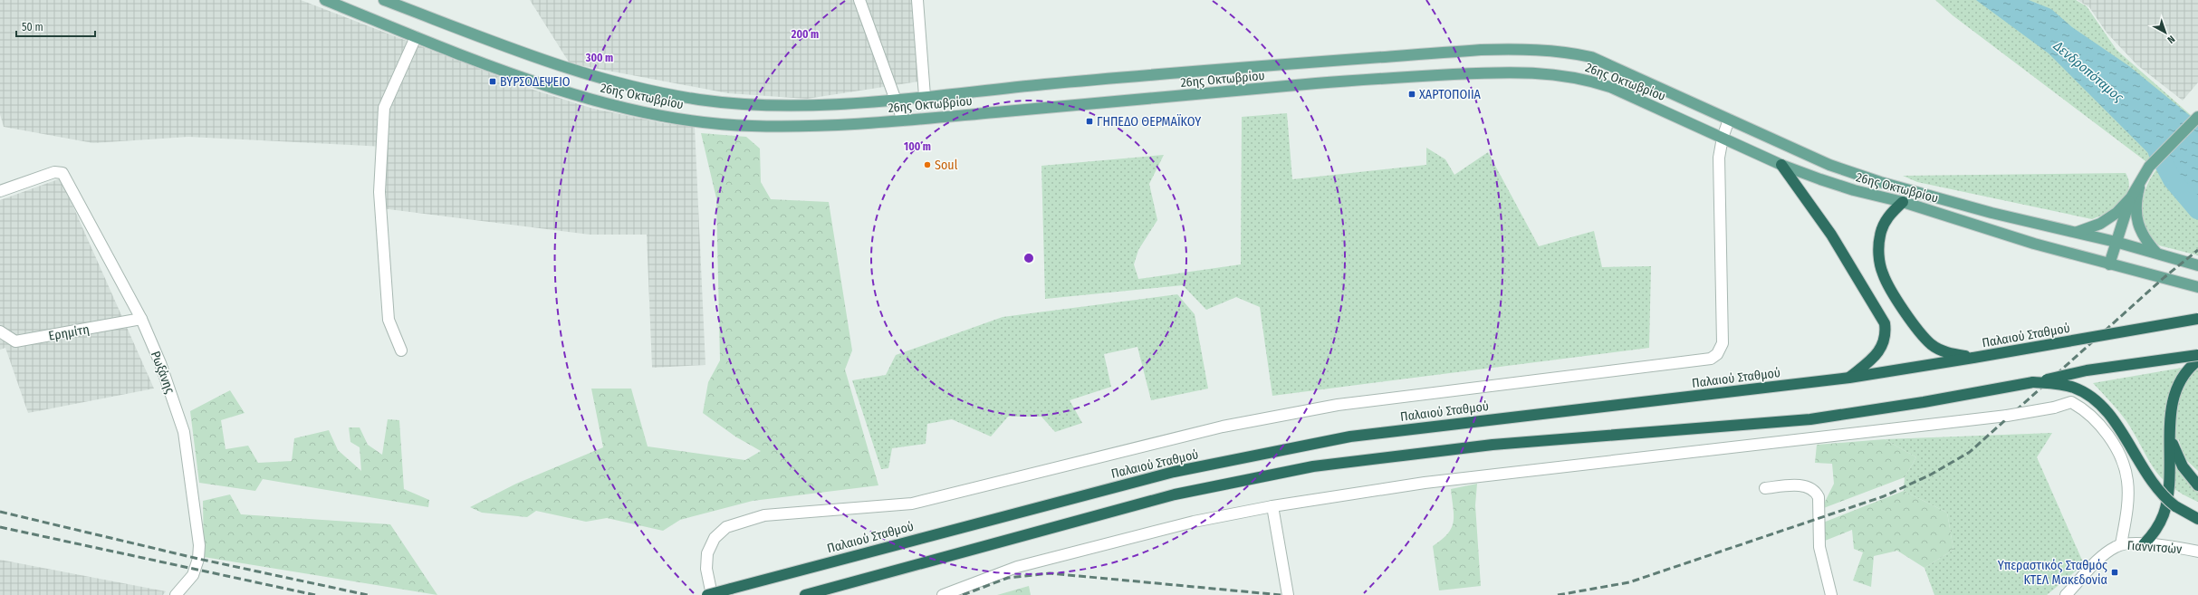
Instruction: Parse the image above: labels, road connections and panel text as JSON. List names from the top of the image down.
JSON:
{
  "streets": {
    "highway": ["Παλαιού Σταθμού"],
    "main road": ["26ης Οκτωβρίου"],
    "street": ["Ερημίτη", "Ρωξάνης", "Γιαννιτσών"]
  },
  "crossings": [
    ["Ερημίτη", "Ρωξάνης"]
  ],
  "water": ["Δενδροπόταμος"],
  "places": {
    "transit": [
      "ΒΥΡΣΟΔΕΨΕΙΟ",
      "ΧΑΡΤΟΠΟΙΙΑ",
      "ΓΗΠΕΔΟ ΘΕΡΜΑΪΚΟΥ",
      "Υπεραστικός Σταθμός ΚΤΕΛ Μακεδονία"
    ],
    "other": ["Soul"]
  },
  "scale_bar": "50 m",
  "north": "bottom right",
  "rings": ["200 m", "300 m", "100 m"]
}
